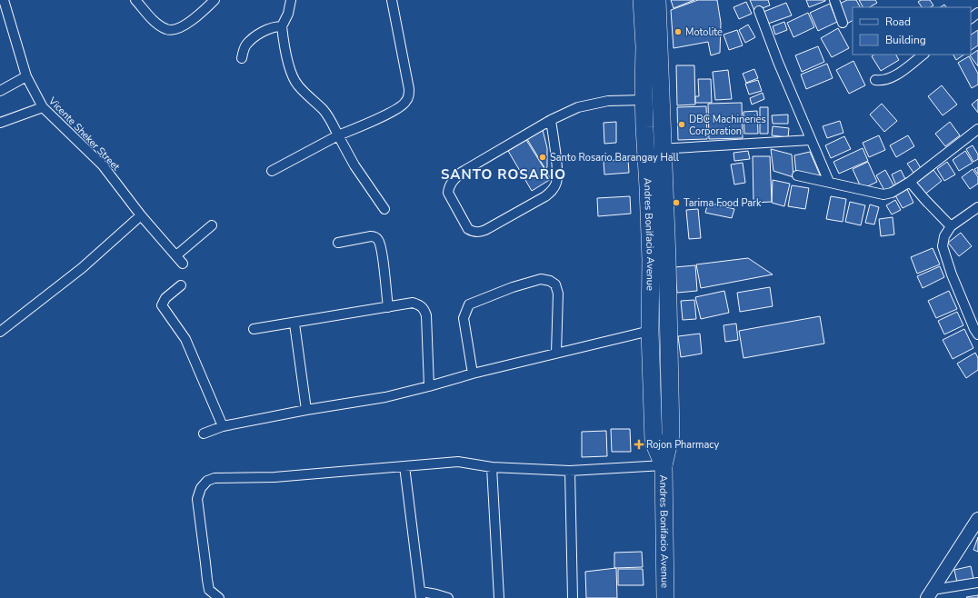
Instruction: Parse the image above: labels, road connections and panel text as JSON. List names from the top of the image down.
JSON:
{
  "streets": {
    "highway": ["Andres Bonifacio Avenue"],
    "street": ["Vicente Sheker Street"]
  },
  "districts": ["SANTO ROSARIO"],
  "places": {
    "other": [
      "Motolite",
      "DBC Machineries Corporation",
      "Santo Rosario Barangay Hall",
      "Tarima Food Park"
    ],
    "health": ["Rojon Pharmacy"]
  },
  "legend": ["Road", "Building"]
}
